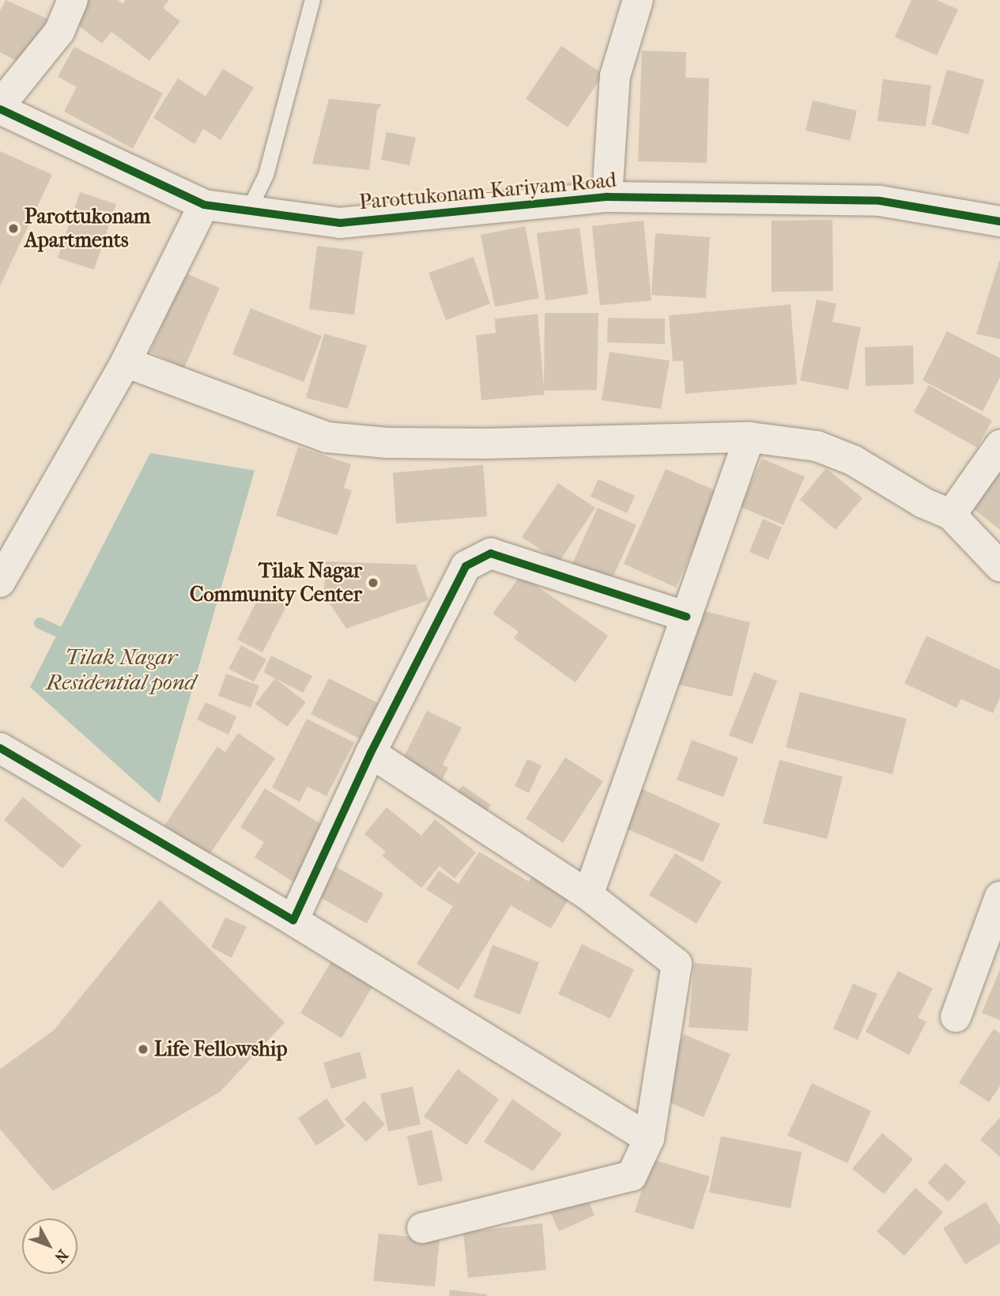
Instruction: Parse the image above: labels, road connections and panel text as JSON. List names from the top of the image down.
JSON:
{
  "streets": {
    "street": ["Parottukonam-Kariyam Road"]
  },
  "water": ["Tilak Nagar Residential pond"],
  "places": ["Parottukonam Apartments", "Tilak Nagar Community Center", "Life Fellowship"],
  "north": "bottom right"
}
